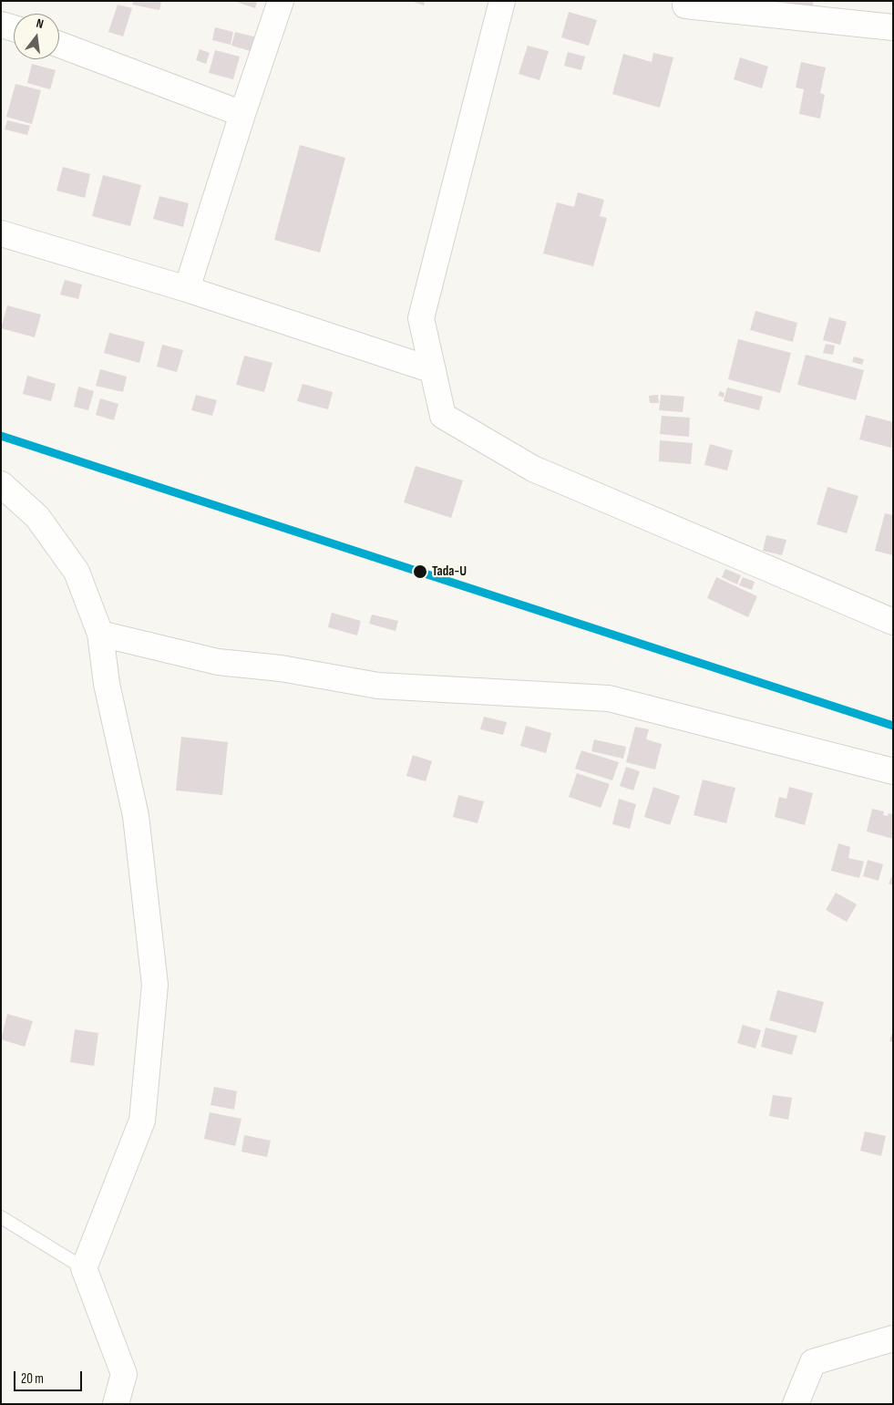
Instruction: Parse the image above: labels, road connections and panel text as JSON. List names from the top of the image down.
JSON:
{
  "places": ["Tada-U"],
  "scale_bar": "20 m",
  "north": "top"
}
